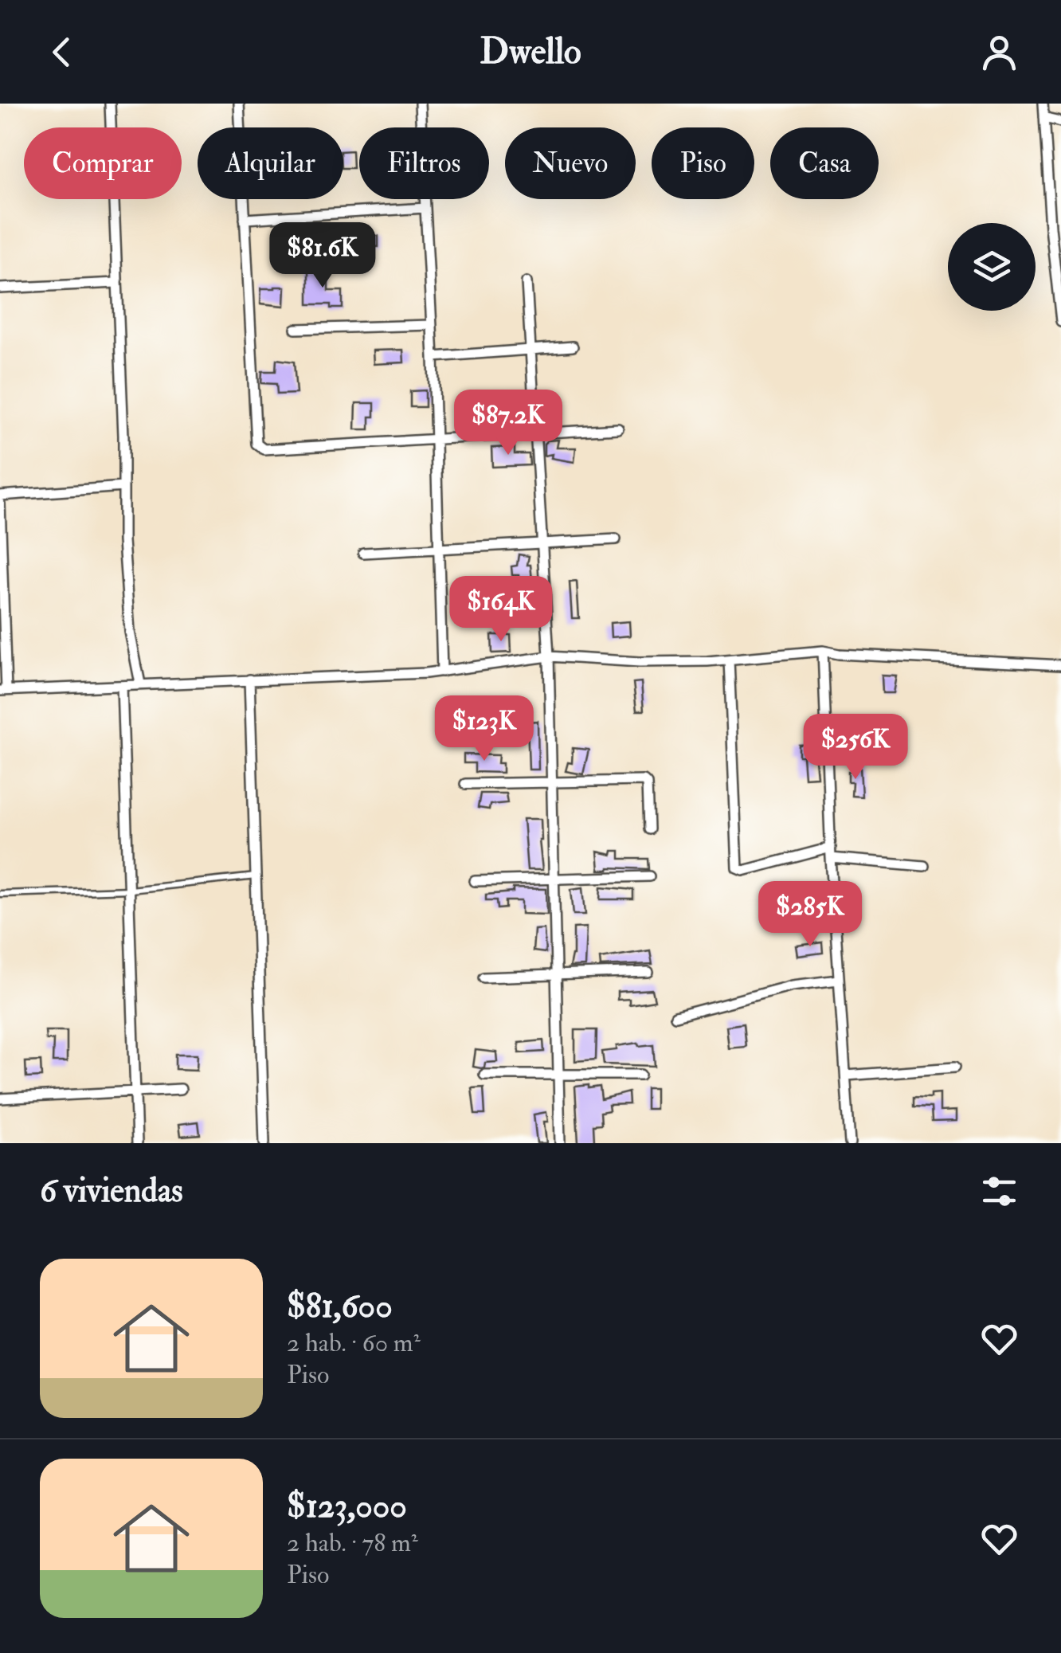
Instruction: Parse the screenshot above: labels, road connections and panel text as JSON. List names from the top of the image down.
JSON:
{
  "page": {
    "header": "Dwello",
    "chip": [
      "Comprar",
      "Alquilar",
      "Filtros",
      "Nuevo",
      "Piso",
      "Casa"
    ],
    "price": [
      "$81.6K",
      "$87.2K",
      "$164K",
      "$123K",
      "$256K",
      "$285K"
    ],
    "heading": "6 viviendas",
    "list": [
      {
        "name": "$81,600",
        "note": "2 hab. · 60 m² · Piso"
      },
      {
        "name": "$123,000",
        "note": "2 hab. · 78 m² · Piso"
      }
    ]
  }
}
